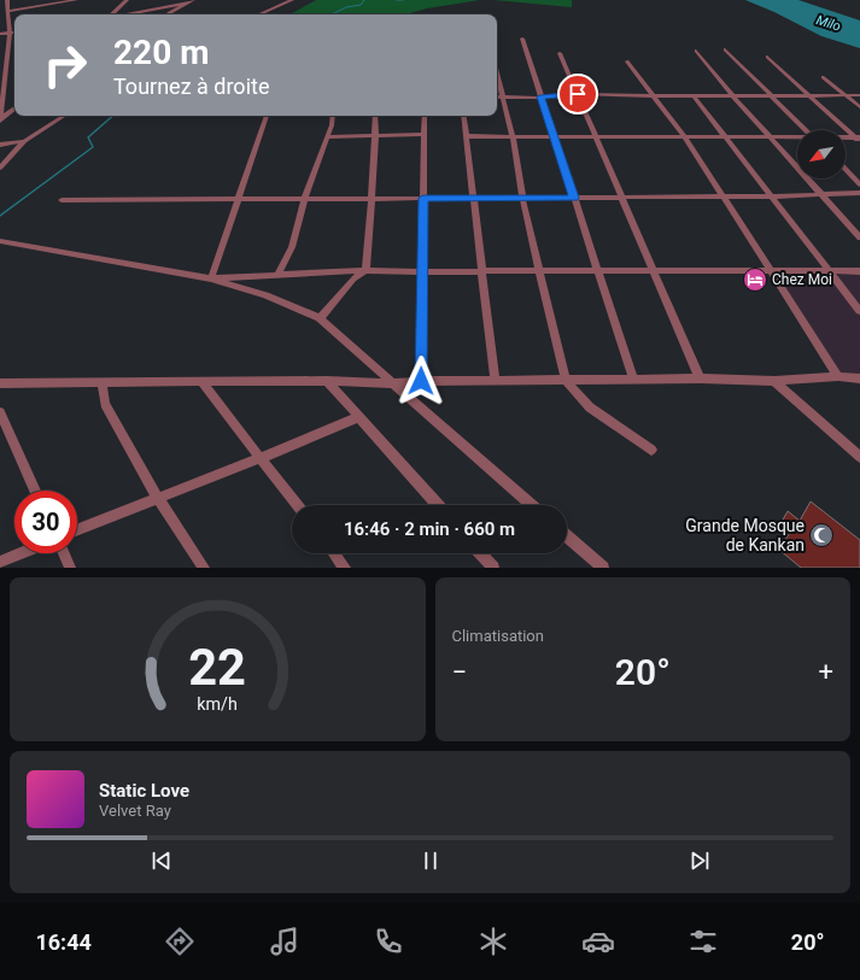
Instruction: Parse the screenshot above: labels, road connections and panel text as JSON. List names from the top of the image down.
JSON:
{
  "water": ["Milo"],
  "places": {
    "hotel": ["Chez Moi"],
    "mosque": ["Grande Mosque de Kankan"]
  },
  "north": "bottom left",
  "page": {
    "turn": ["220 m", "Tournez à droite"],
    "limit": "30",
    "trip": "16:46 · 2 min · 660 m",
    "tile": "Climatisation",
    "heat": ["−", "20°", "+"],
    "song": ["Static Love", "Velvet Ray"],
    "tabs": ["16:44", "20°"],
    "gauge": ["22", "km/h"]
  }
}
